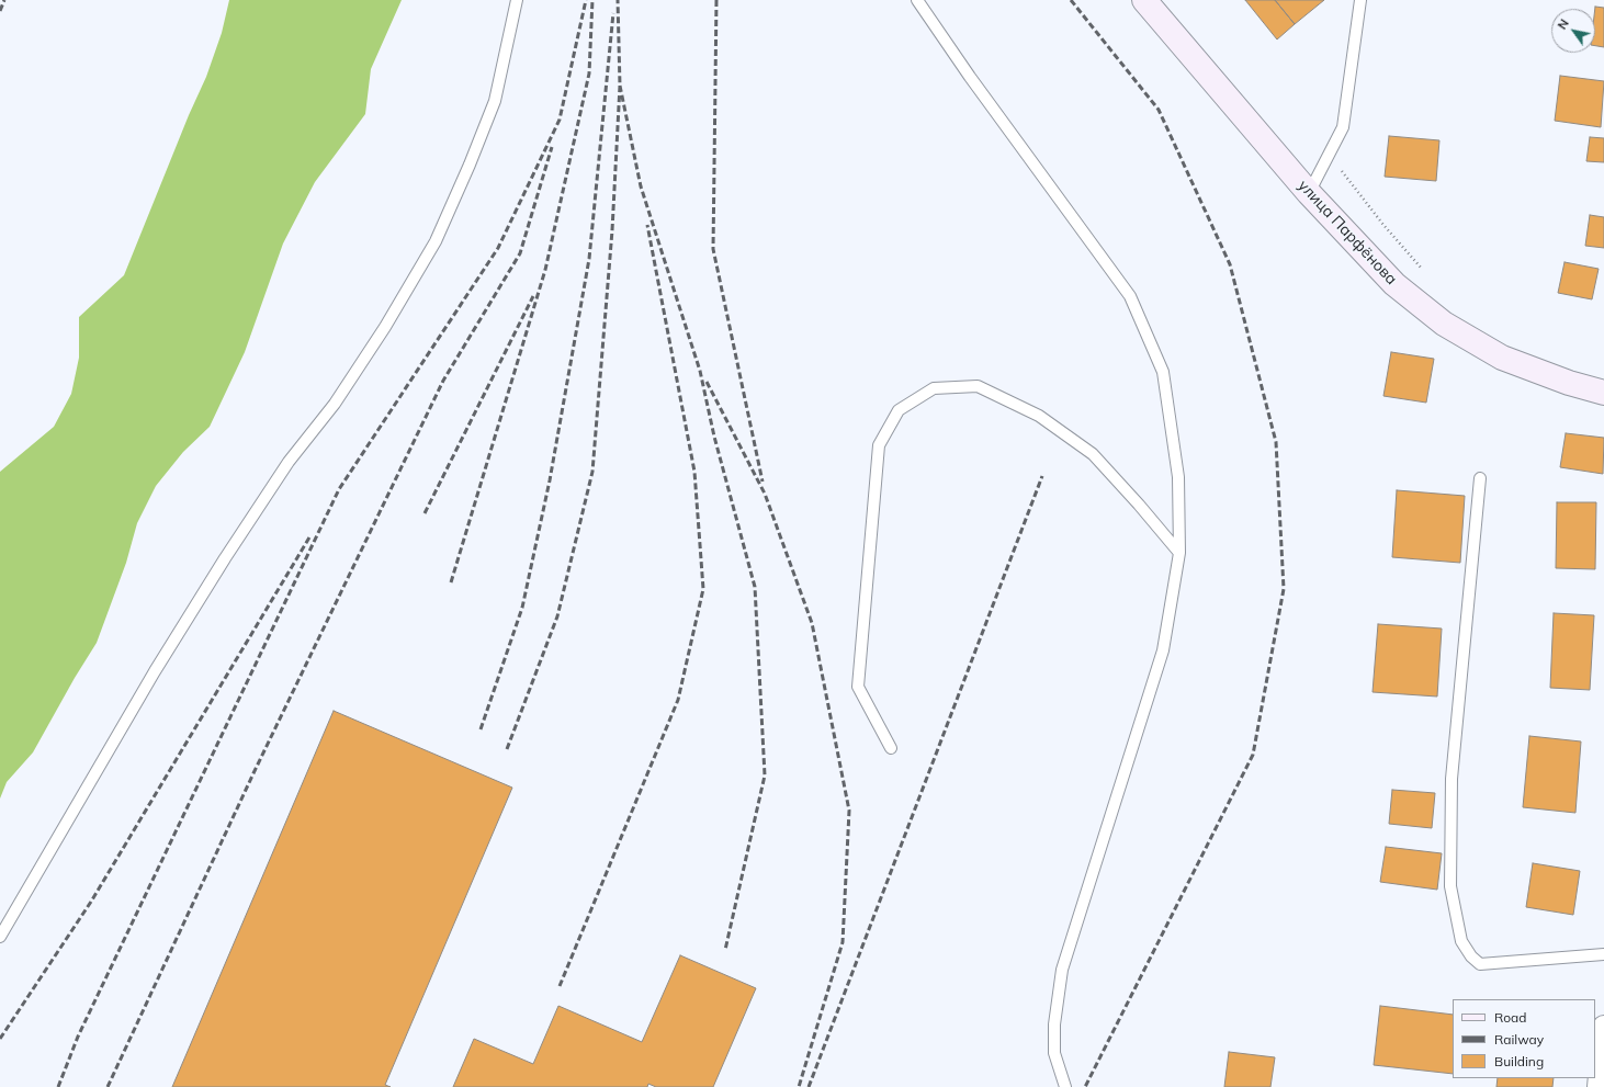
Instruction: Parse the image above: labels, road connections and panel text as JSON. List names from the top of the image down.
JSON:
{
  "streets": {
    "main road": ["улица Парфёнова"]
  },
  "legend": ["Road", "Railway", "Building"],
  "north": "top left"
}
